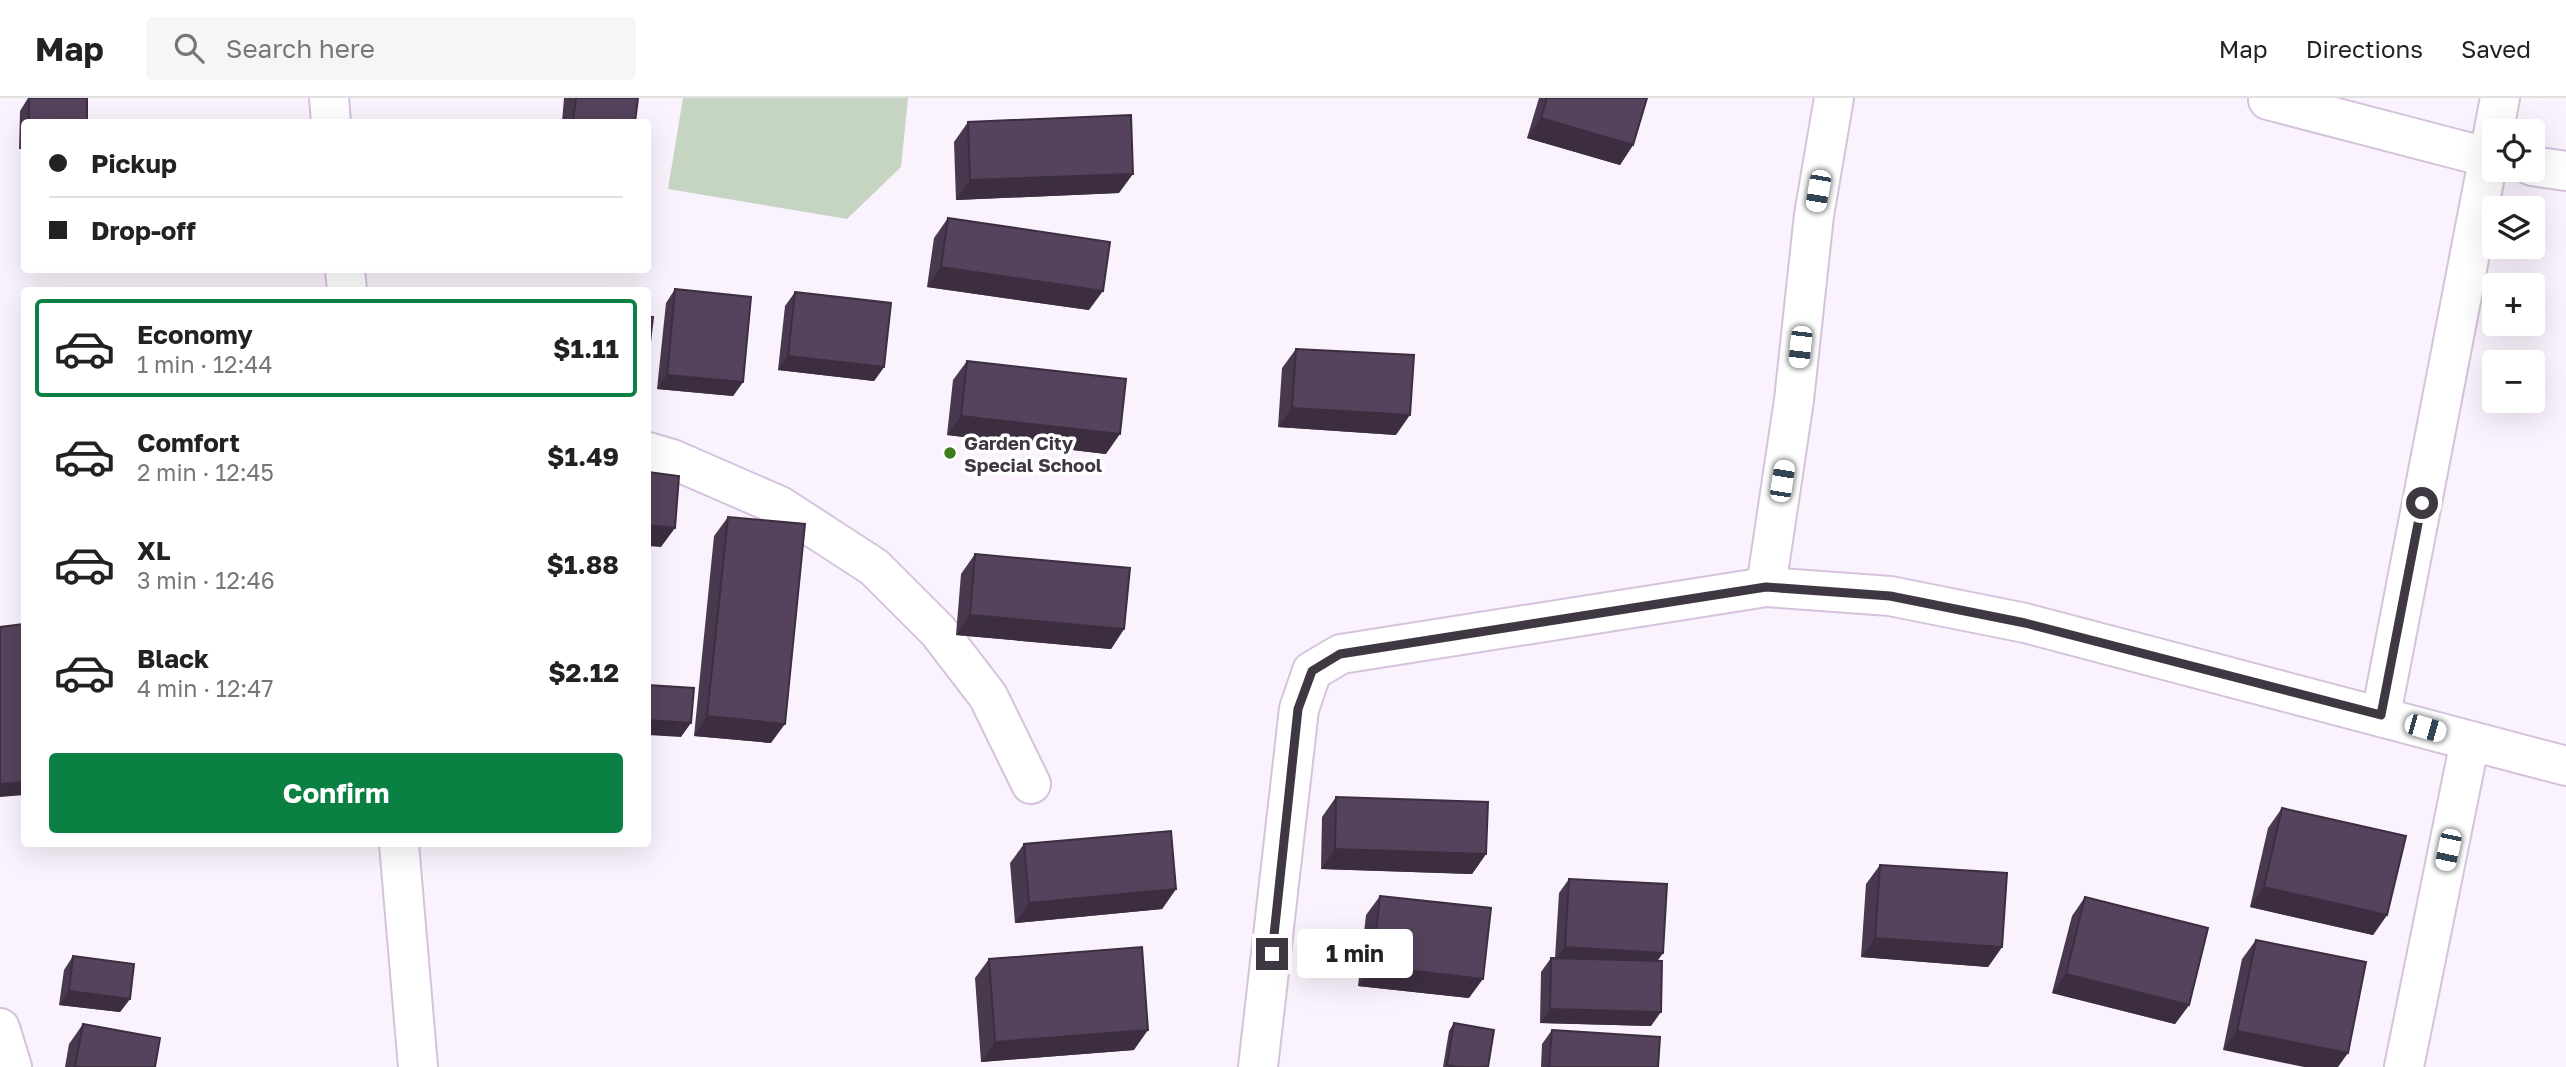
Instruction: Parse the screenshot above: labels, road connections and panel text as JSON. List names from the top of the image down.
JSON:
{
  "places": ["Garden City Special School"],
  "page": {
    "header": "Map",
    "search": "Search here",
    "nav": ["Map", "Directions", "Saved"],
    "map_buttons": ["+", "−"],
    "banner": ["Pickup", "Drop-off"],
    "list": [
      {
        "name": "Economy",
        "note": "1 min · 12:44",
        "value": "$1.11"
      },
      {
        "name": "Comfort",
        "note": "2 min · 12:45",
        "value": "$1.49"
      },
      {
        "name": "XL",
        "note": "3 min · 12:46",
        "value": "$1.88"
      },
      {
        "name": "Black",
        "note": "4 min · 12:47",
        "value": "$2.12"
      }
    ],
    "buttons": "Confirm",
    "bubble": "1 min"
  }
}
